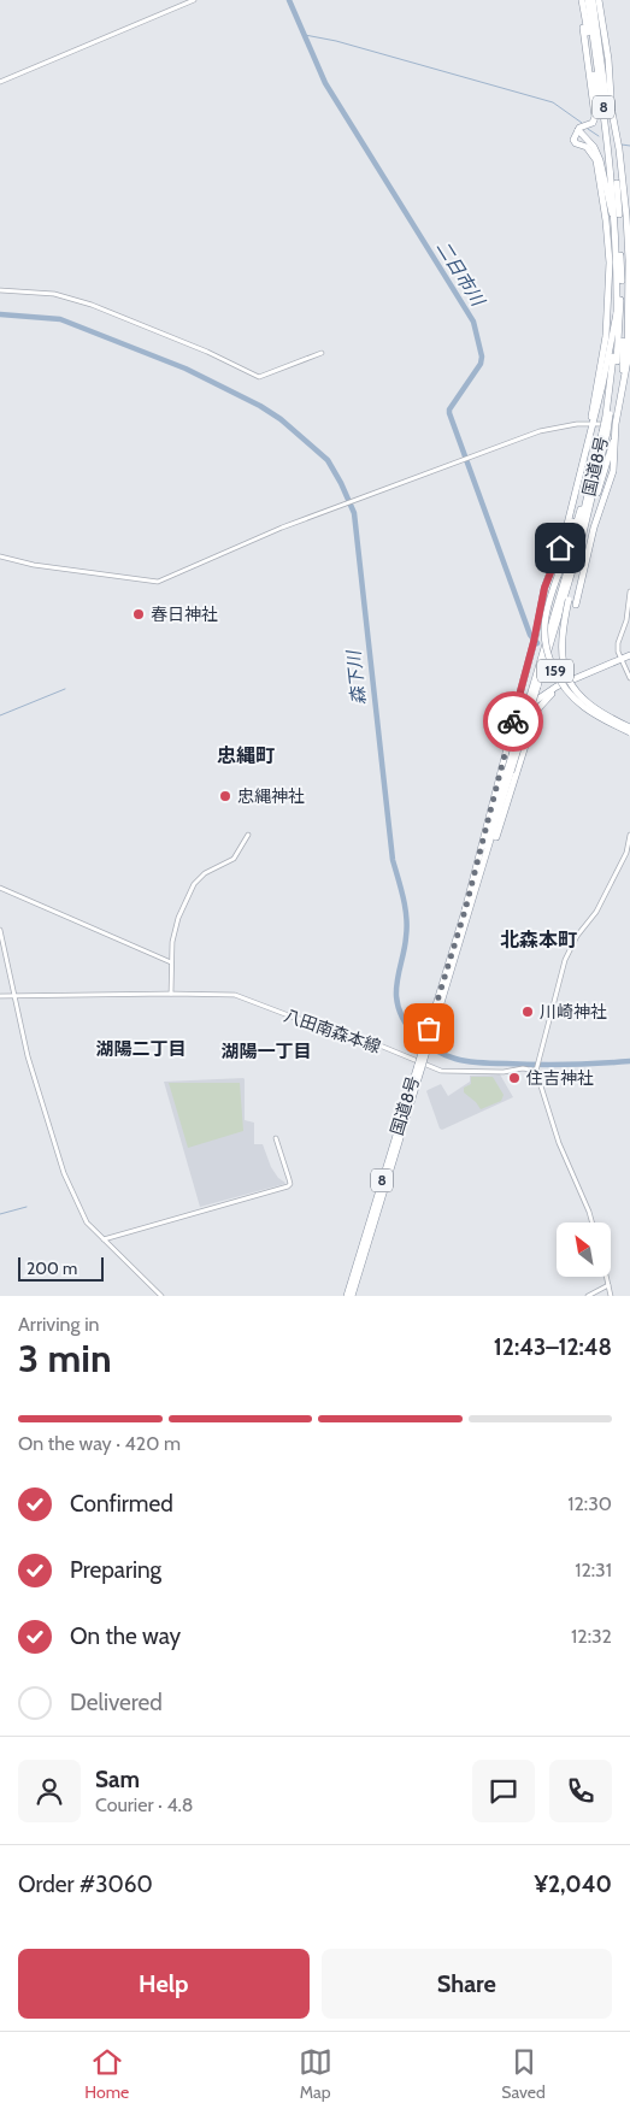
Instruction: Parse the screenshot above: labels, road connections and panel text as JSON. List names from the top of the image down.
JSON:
{
  "streets": {
    "highway": ["8", "国道8号", "159"],
    "street": ["八田南森本線"]
  },
  "crossings": [
    ["8", "国道8号"],
    ["国道8号", "159"]
  ],
  "districts": [
    "忠縄町",
    "北森本町",
    "湖陽二丁目",
    "湖陽一丁目"
  ],
  "water": ["二日市川", "森下川"],
  "places": [
    "春日神社",
    "忠縄神社",
    "川崎神社",
    "住吉神社"
  ],
  "scale_bar": "200 m",
  "north": "top left",
  "page": {
    "scale": "200 m",
    "heading": ["3 min", "Arriving in", "12:43–12:48"],
    "panel": [
      "Sam",
      "Courier · 4.8",
      "Order #3060",
      "¥2,040"
    ],
    "bar": "On the way · 420 m",
    "list": [
      ["Confirmed", "12:30"],
      ["Preparing", "12:31"],
      ["On the way", "12:32"],
      "Delivered"
    ],
    "buttons": ["Help", "Share"],
    "tabs": ["Home", "Map", "Saved"]
  }
}
